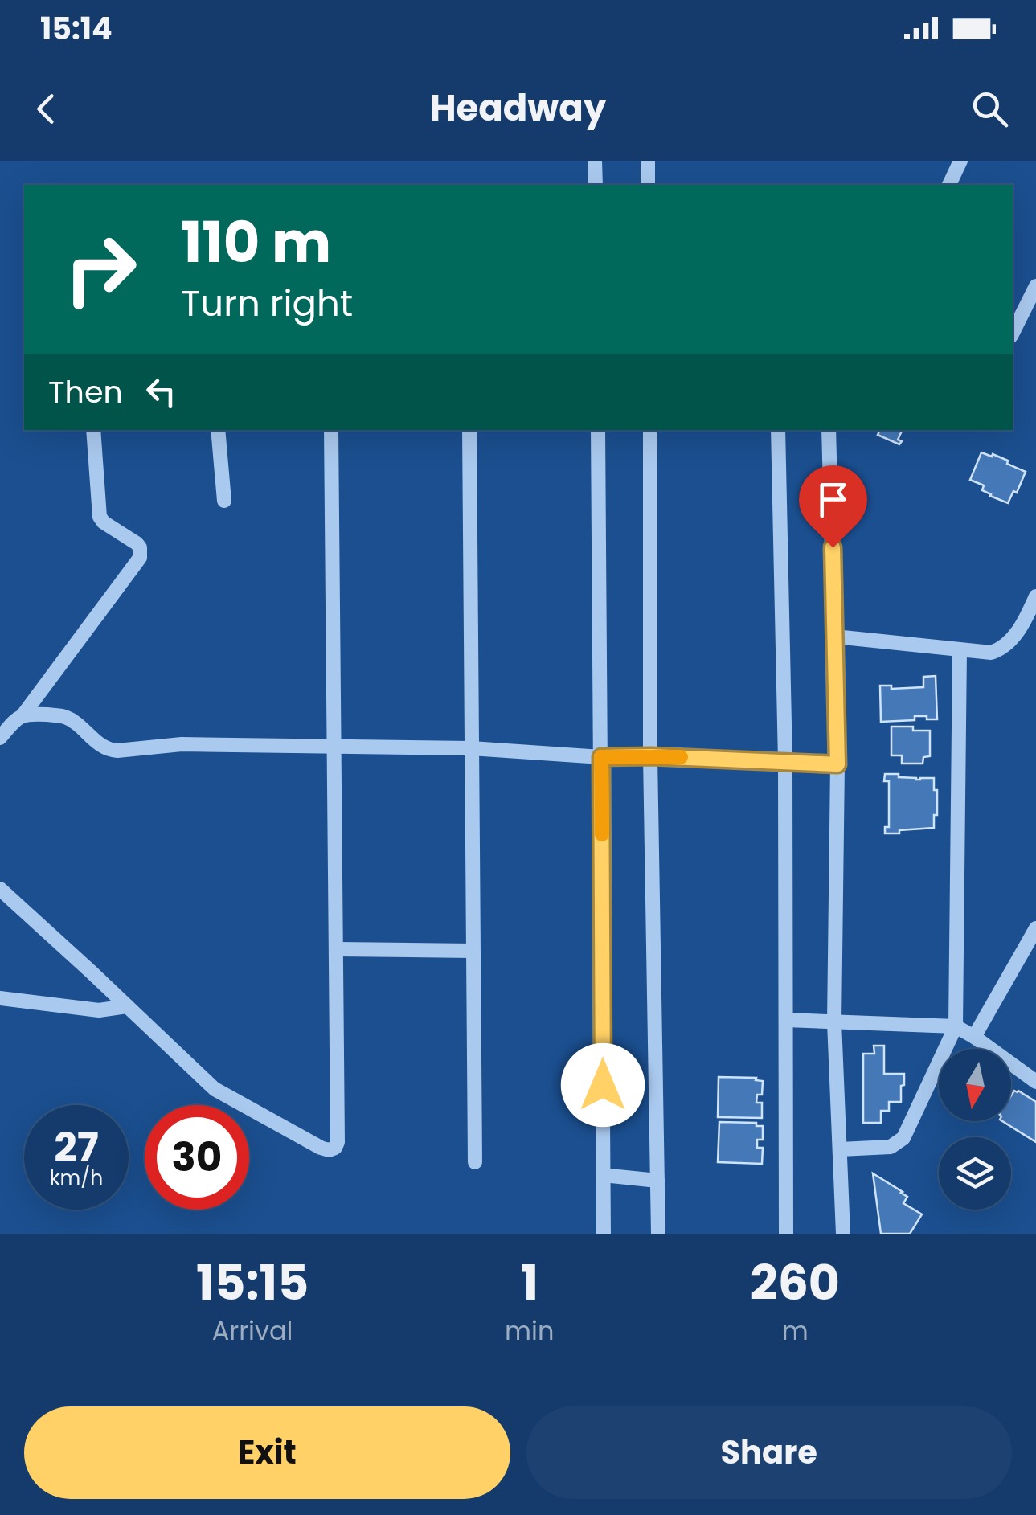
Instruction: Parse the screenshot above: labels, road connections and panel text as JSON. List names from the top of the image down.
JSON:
{
  "north": "bottom",
  "page": {
    "status": "15:14",
    "header": "Headway",
    "turn": ["110 m", "Turn right"],
    "then": "Then",
    "speed": "27 km/h",
    "limit": "30",
    "eta": [
      "15:15",
      "Arrival",
      "1",
      "min",
      "260",
      "m"
    ],
    "buttons": ["Exit", "Share"]
  }
}
